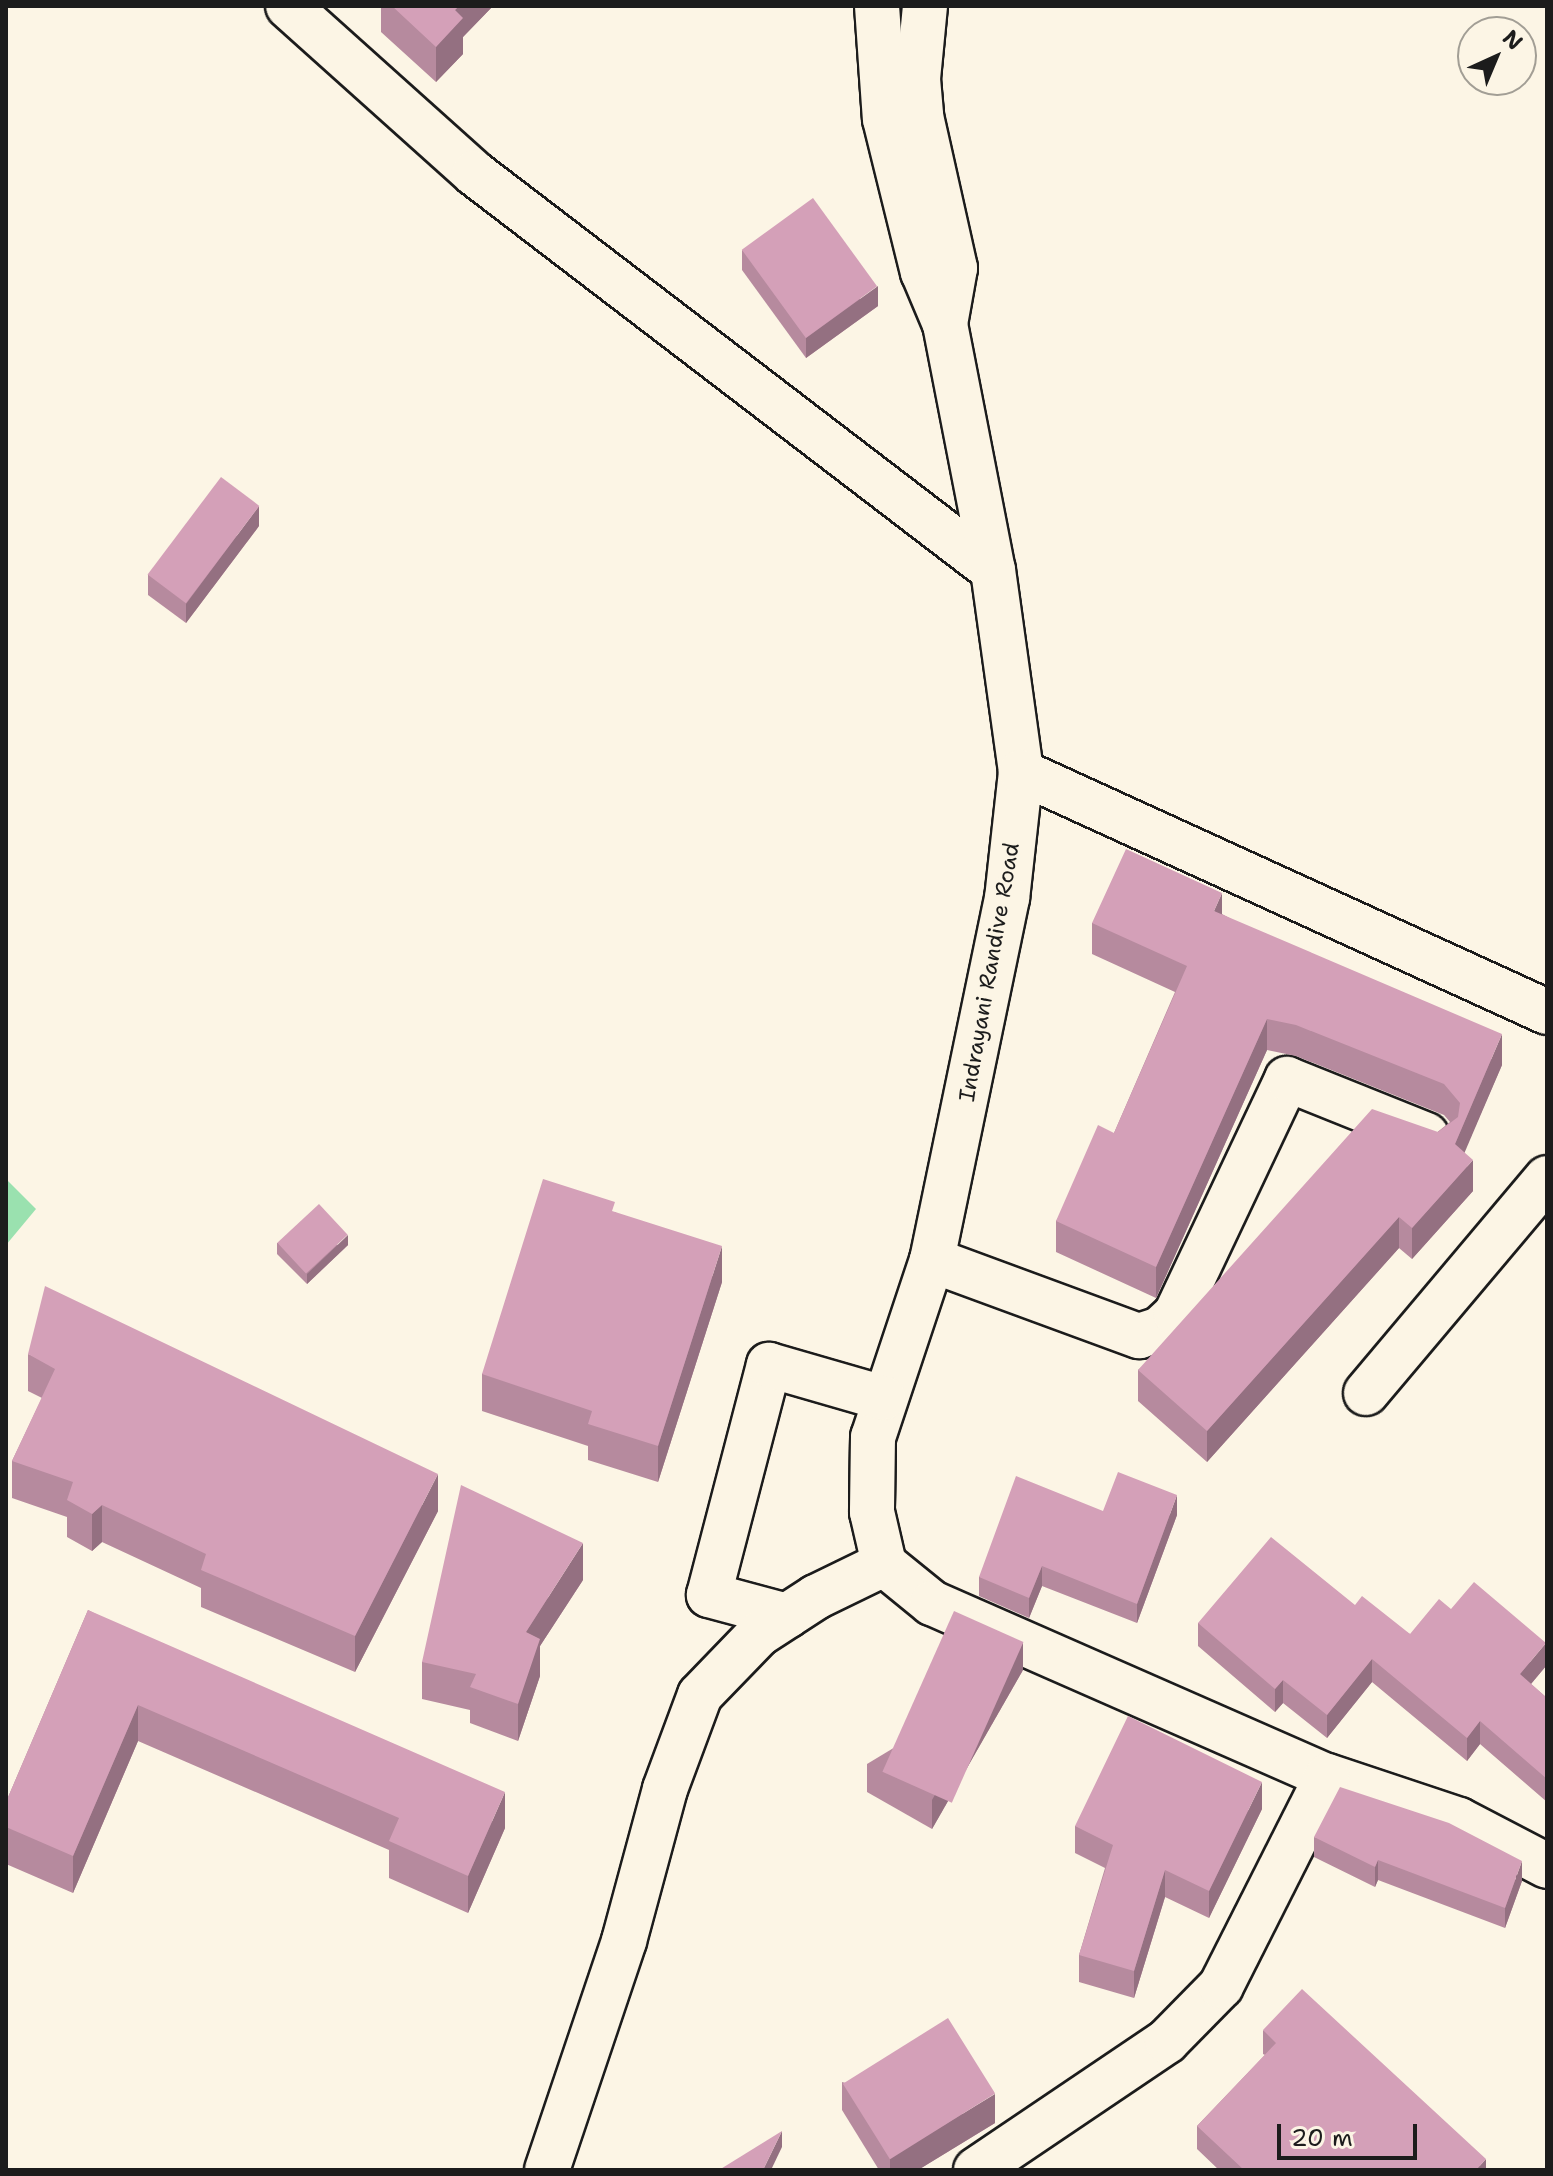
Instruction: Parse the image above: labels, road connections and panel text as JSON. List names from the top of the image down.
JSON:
{
  "streets": {
    "street": ["Indrayani Randive Road"]
  },
  "scale_bar": "20 m",
  "north": "top right"
}
